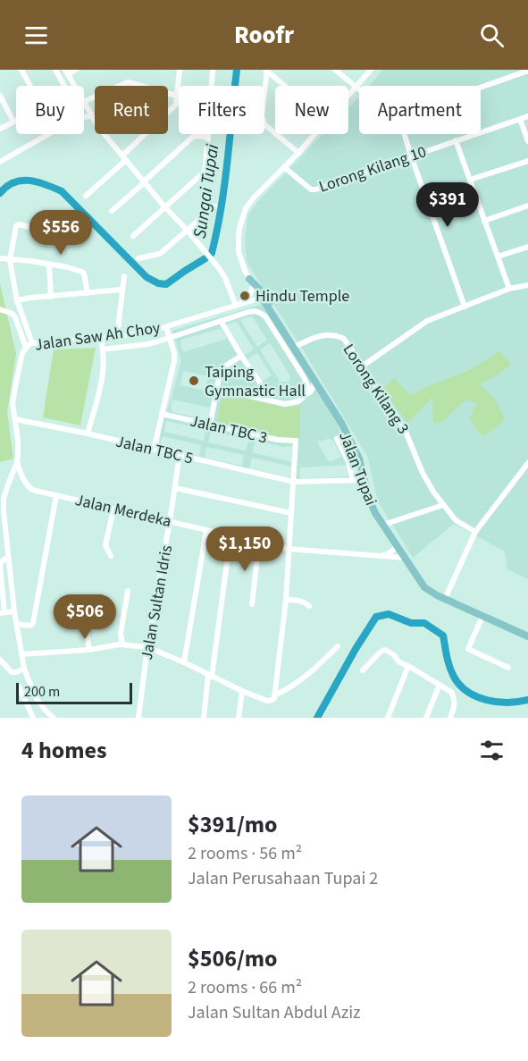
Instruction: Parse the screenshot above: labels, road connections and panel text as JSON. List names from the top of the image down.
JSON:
{
  "streets": {
    "main road": ["Jalan Tupai"],
    "street": [
      "Lorong Kilang 10",
      "Jalan Saw Ah Choy",
      "Lorong Kilang 3",
      "Jalan TBC 3",
      "Jalan TBC 5",
      "Jalan Merdeka",
      "Jalan Sultan Idris"
    ]
  },
  "crossings": [
    ["Lorong Kilang 10", "Jalan Tupai"],
    ["Jalan Saw Ah Choy", "Jalan TBC 5"],
    ["Jalan Saw Ah Choy", "Jalan Tupai"],
    ["Jalan Saw Ah Choy", "Jalan Merdeka"],
    ["Lorong Kilang 3", "Jalan Tupai"],
    ["Jalan TBC 3", "Jalan TBC 5"],
    ["Jalan TBC 5", "Jalan Tupai"],
    ["Jalan TBC 5", "Jalan Sultan Idris"],
    ["Jalan Tupai", "Jalan Merdeka"],
    ["Jalan Merdeka", "Jalan Sultan Idris"]
  ],
  "water": ["Sungai Tupai"],
  "places": ["Hindu Temple", "Taiping Gymnastic Hall"],
  "scale_bar": "200 m",
  "page": {
    "header": "Roofr",
    "chip": [
      "Buy",
      "Rent",
      "Filters",
      "New",
      "Apartment"
    ],
    "price": [
      "$391",
      "$556",
      "$1,150",
      "$506"
    ],
    "scale": "200 m",
    "heading": "4 homes",
    "list": [
      {
        "name": "$391/mo",
        "note": "2 rooms · 56 m² · Jalan Perusahaan Tupai 2"
      },
      {
        "name": "$506/mo",
        "note": "2 rooms · 66 m² · Jalan Sultan Abdul Aziz"
      }
    ]
  }
}
